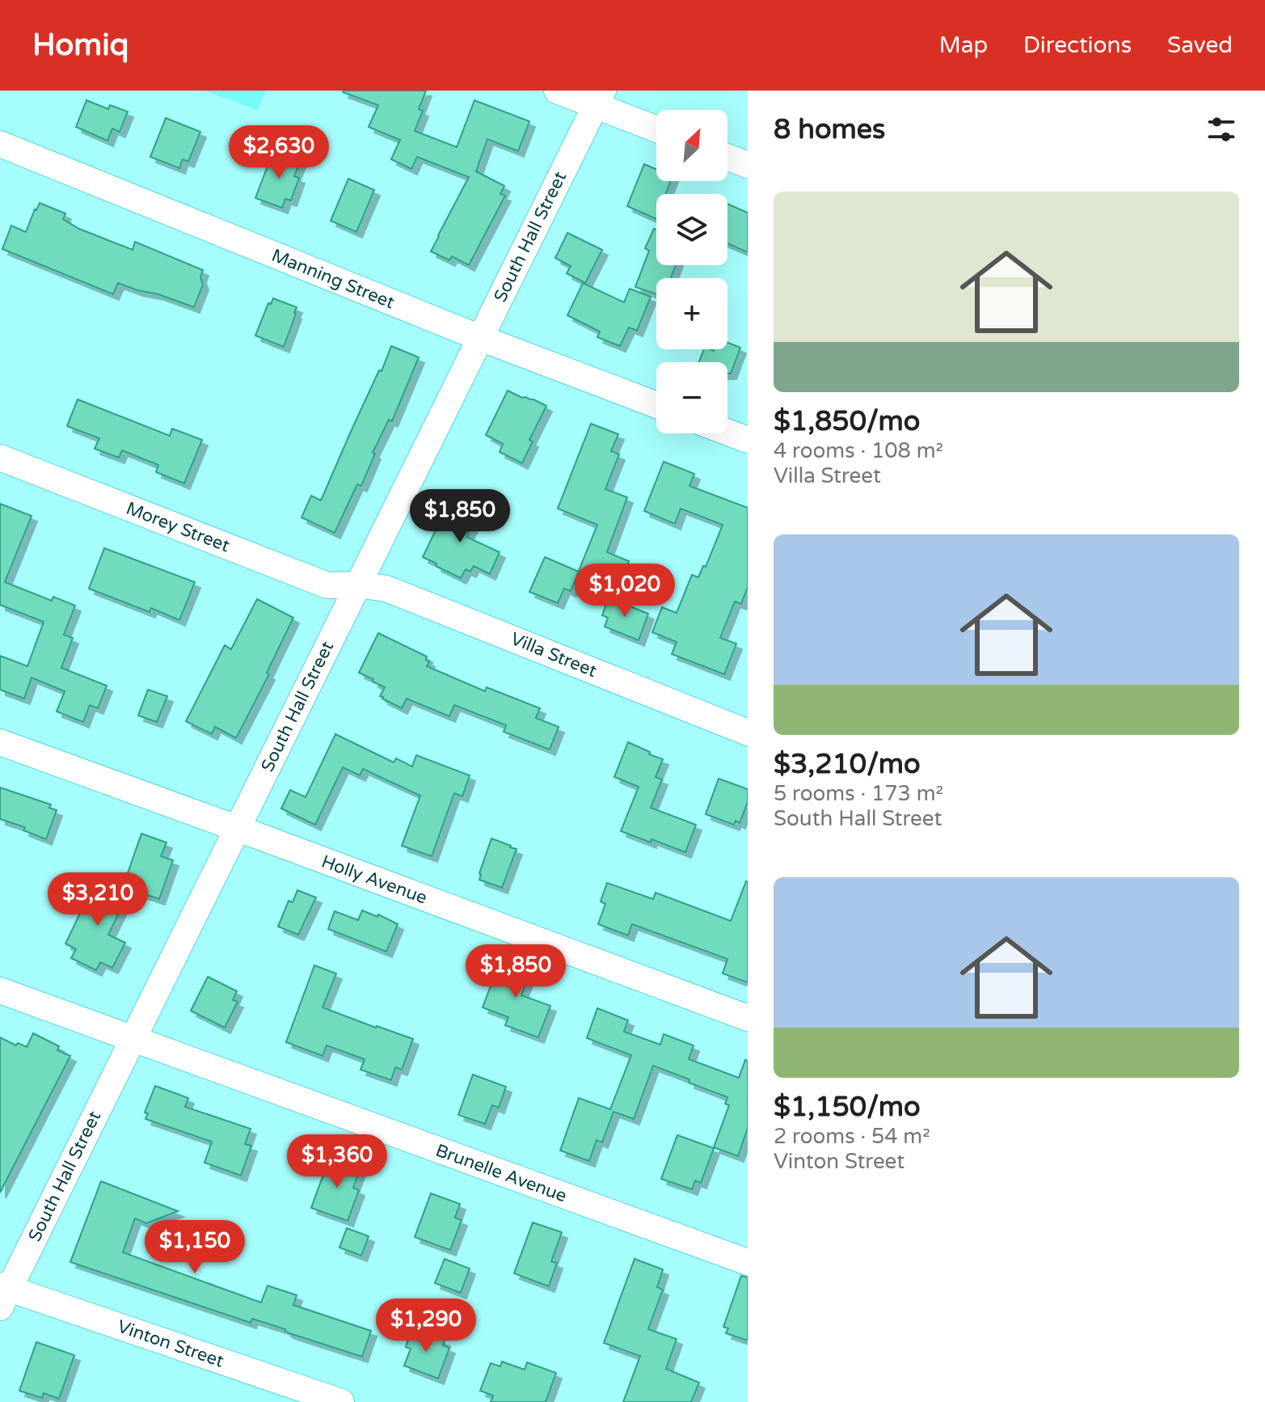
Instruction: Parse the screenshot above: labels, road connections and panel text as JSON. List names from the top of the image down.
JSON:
{
  "streets": {
    "street": [
      "South Hall Street",
      "Manning Street",
      "Morey Street",
      "Villa Street",
      "Holly Avenue",
      "Brunelle Avenue",
      "Vinton Street"
    ]
  },
  "crossings": [
    ["South Hall Street", "Manning Street"],
    ["South Hall Street", "Morey Street"],
    ["South Hall Street", "Villa Street"],
    ["South Hall Street", "Holly Avenue"],
    ["South Hall Street", "Brunelle Avenue"],
    ["South Hall Street", "Vinton Street"],
    ["Morey Street", "Villa Street"]
  ],
  "north": "top right",
  "page": {
    "header": "Homiq",
    "nav": ["Map", "Directions", "Saved"],
    "heading": "8 homes",
    "map_buttons": ["+", "−"],
    "price": [
      "$2,630",
      "$1,850",
      "$1,020",
      "$3,210",
      "$1,850",
      "$1,360",
      "$1,150",
      "$1,290"
    ],
    "list": [
      {
        "name": "$1,850/mo",
        "note": "4 rooms · 108 m² · Villa Street"
      },
      {
        "name": "$3,210/mo",
        "note": "5 rooms · 173 m² · South Hall Street"
      },
      {
        "name": "$1,150/mo",
        "note": "2 rooms · 54 m² · Vinton Street"
      }
    ]
  }
}
